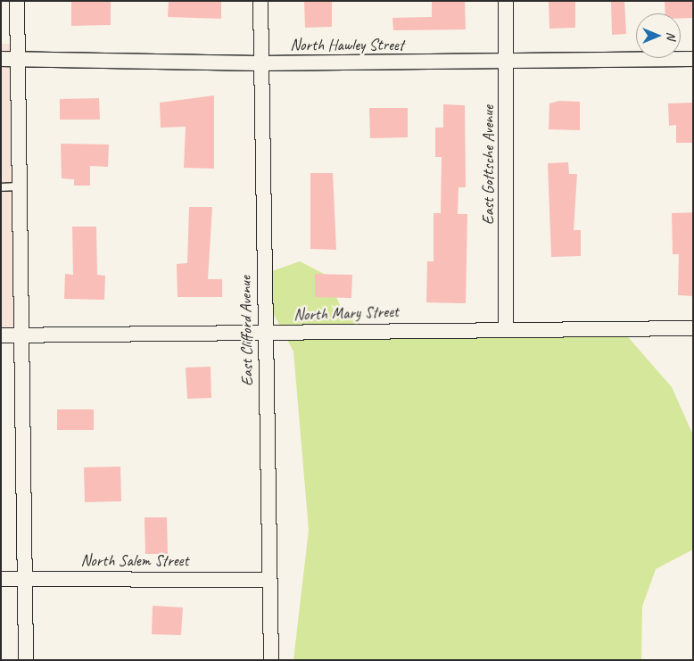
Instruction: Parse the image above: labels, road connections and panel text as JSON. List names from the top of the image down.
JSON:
{
  "streets": {
    "street": [
      "North Hawley Street",
      "East Gottsche Avenue",
      "North Mary Street",
      "East Clifford Avenue",
      "North Salem Street"
    ]
  },
  "crossings": [
    ["North Hawley Street", "East Gottsche Avenue"],
    ["North Hawley Street", "East Clifford Avenue"],
    ["East Gottsche Avenue", "North Mary Street"],
    ["North Mary Street", "East Clifford Avenue"],
    ["East Clifford Avenue", "North Salem Street"]
  ],
  "north": "right"
}
